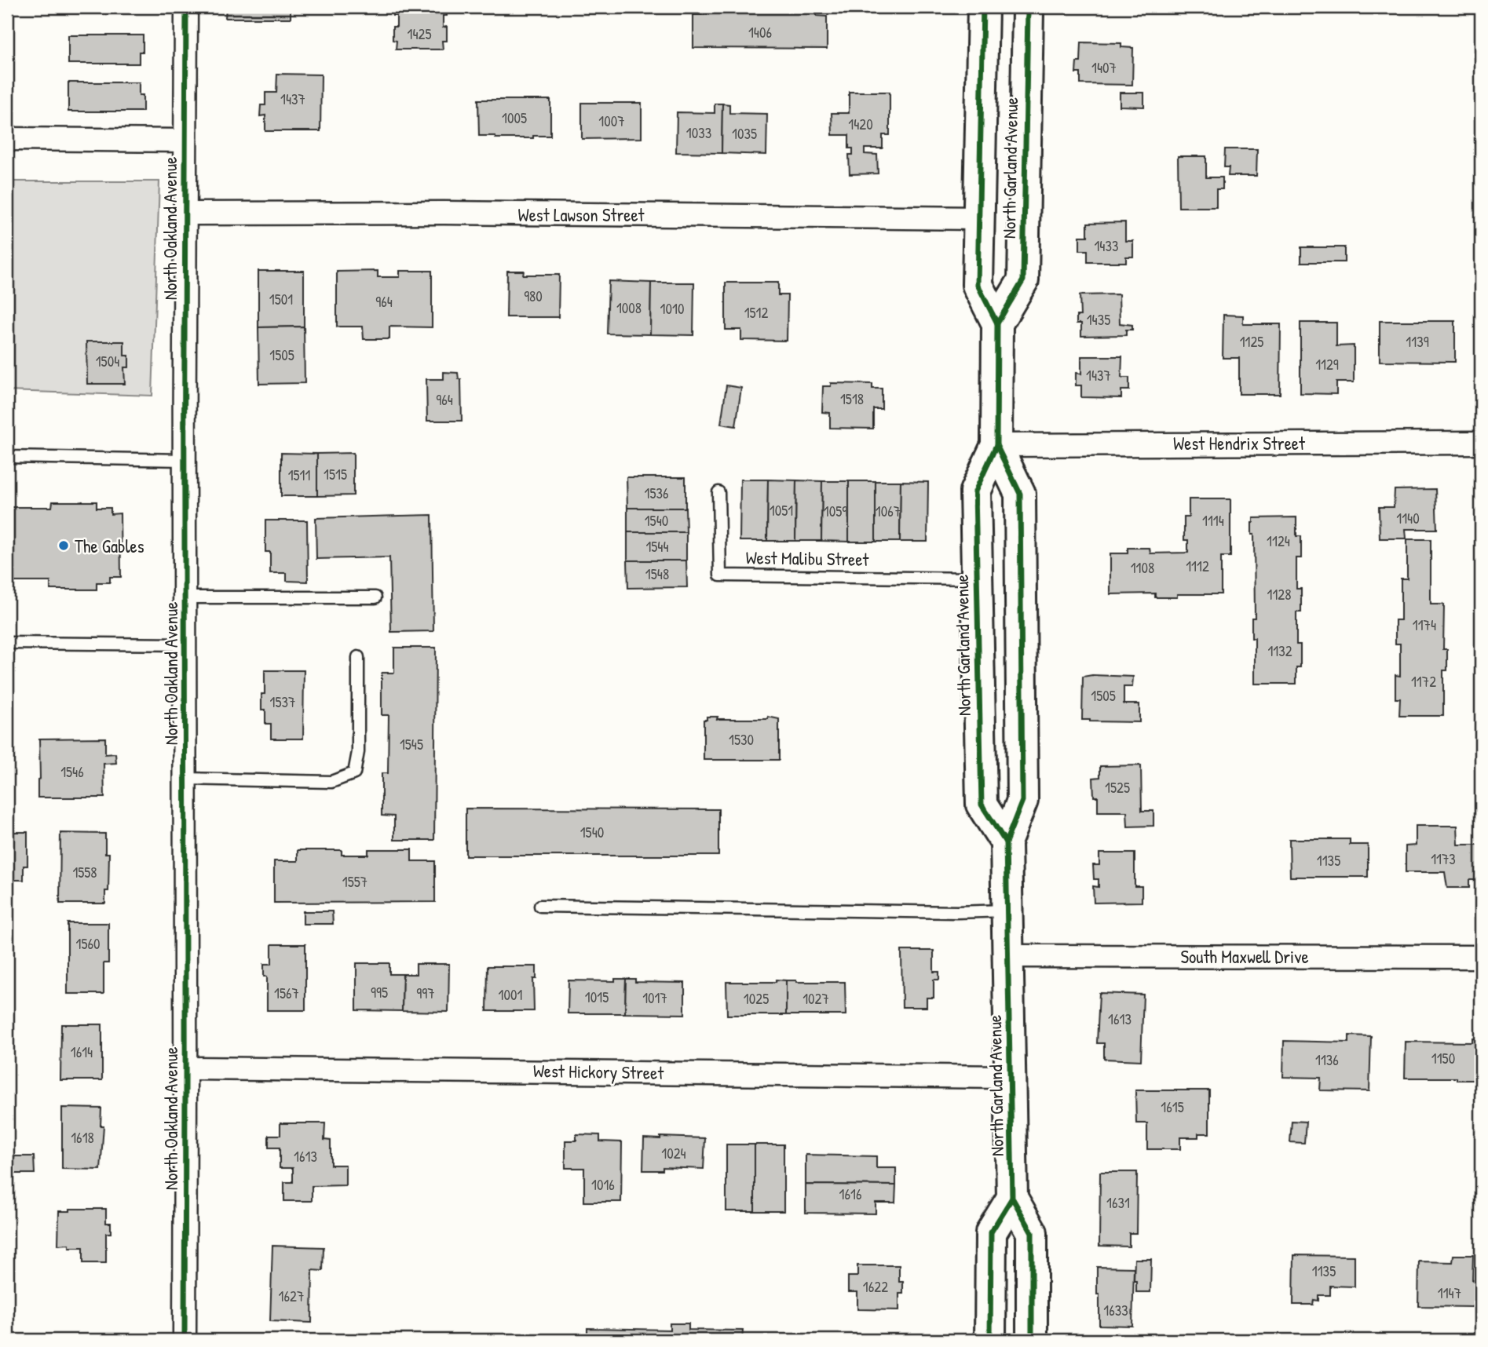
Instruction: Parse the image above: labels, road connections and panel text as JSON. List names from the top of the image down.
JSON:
{
  "streets": {
    "main road": ["North Garland Avenue"],
    "street": [
      "West Lawson Street",
      "North Oakland Avenue",
      "West Hendrix Street",
      "South Maxwell Drive",
      "West Hickory Street"
    ],
    "lane": ["West Malibu Street"]
  },
  "crossings": [
    ["North Garland Avenue", "West Lawson Street"],
    ["North Garland Avenue", "West Hendrix Street"],
    ["North Garland Avenue", "West Malibu Street"],
    ["North Garland Avenue", "South Maxwell Drive"],
    ["North Garland Avenue", "West Hickory Street"],
    ["West Lawson Street", "North Oakland Avenue"],
    ["North Oakland Avenue", "West Hickory Street"]
  ],
  "places": ["The Gables"],
  "house_numbers": [
    "1406",
    "1425",
    "1407",
    "1437",
    "1005",
    "1007",
    "1420",
    "1033",
    "1035",
    "1433",
    "980",
    "1501",
    "964",
    "1008",
    "1010",
    "1512",
    "1435",
    "1125",
    "1139",
    "1505",
    "1504",
    "1129",
    "1437",
    "1518",
    "964",
    "1515",
    "1511",
    "1536",
    "1051",
    "1059",
    "1067",
    "1140",
    "1540",
    "1114",
    "1124",
    "1544",
    "1112",
    "1108",
    "1548",
    "1128",
    "1174",
    "1132",
    "1172",
    "1505",
    "1537",
    "1530",
    "1545",
    "1546",
    "1525",
    "1540",
    "1173",
    "1135",
    "1558",
    "1557",
    "1560",
    "995",
    "1567",
    "997",
    "1001",
    "1015",
    "1017",
    "1025",
    "1027",
    "1613",
    "1614",
    "1150",
    "1136",
    "1615",
    "1618",
    "1024",
    "1613",
    "1016",
    "1616",
    "1631",
    "1135",
    "1622",
    "1147",
    "1627",
    "1633"
  ]
}
